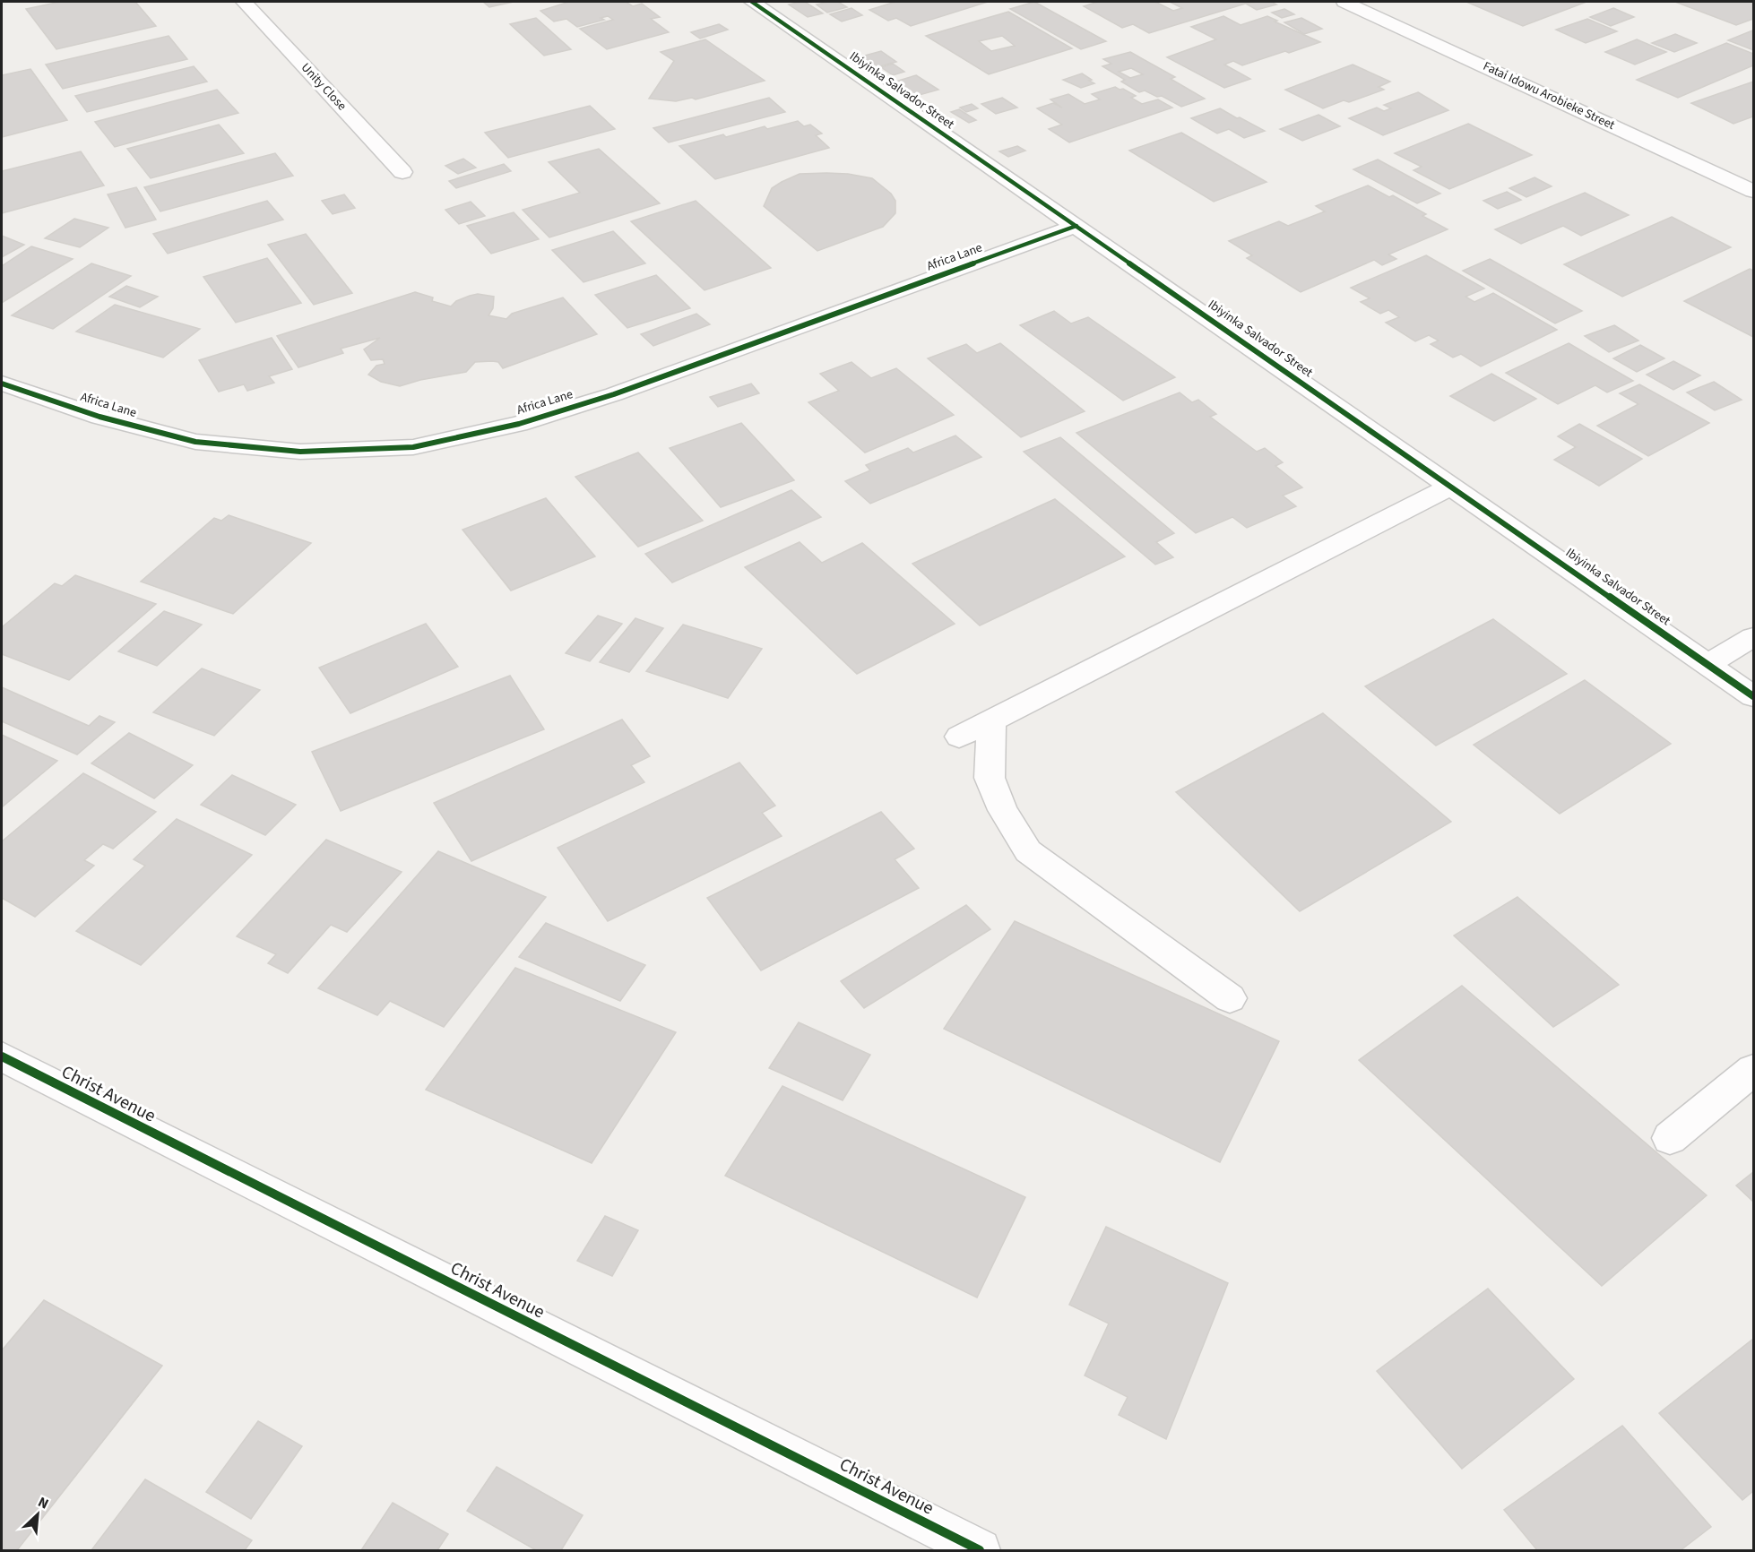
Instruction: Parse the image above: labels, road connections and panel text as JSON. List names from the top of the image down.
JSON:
{
  "streets": {
    "street": [
      "Unity Close",
      "Ibiyinka Salvador Street",
      "Fatai Idowu Arobieke Street",
      "Africa Lane",
      "Christ Avenue"
    ]
  },
  "crossings": [
    ["Ibiyinka Salvador Street", "Africa Lane"]
  ],
  "north": "top right"
}
